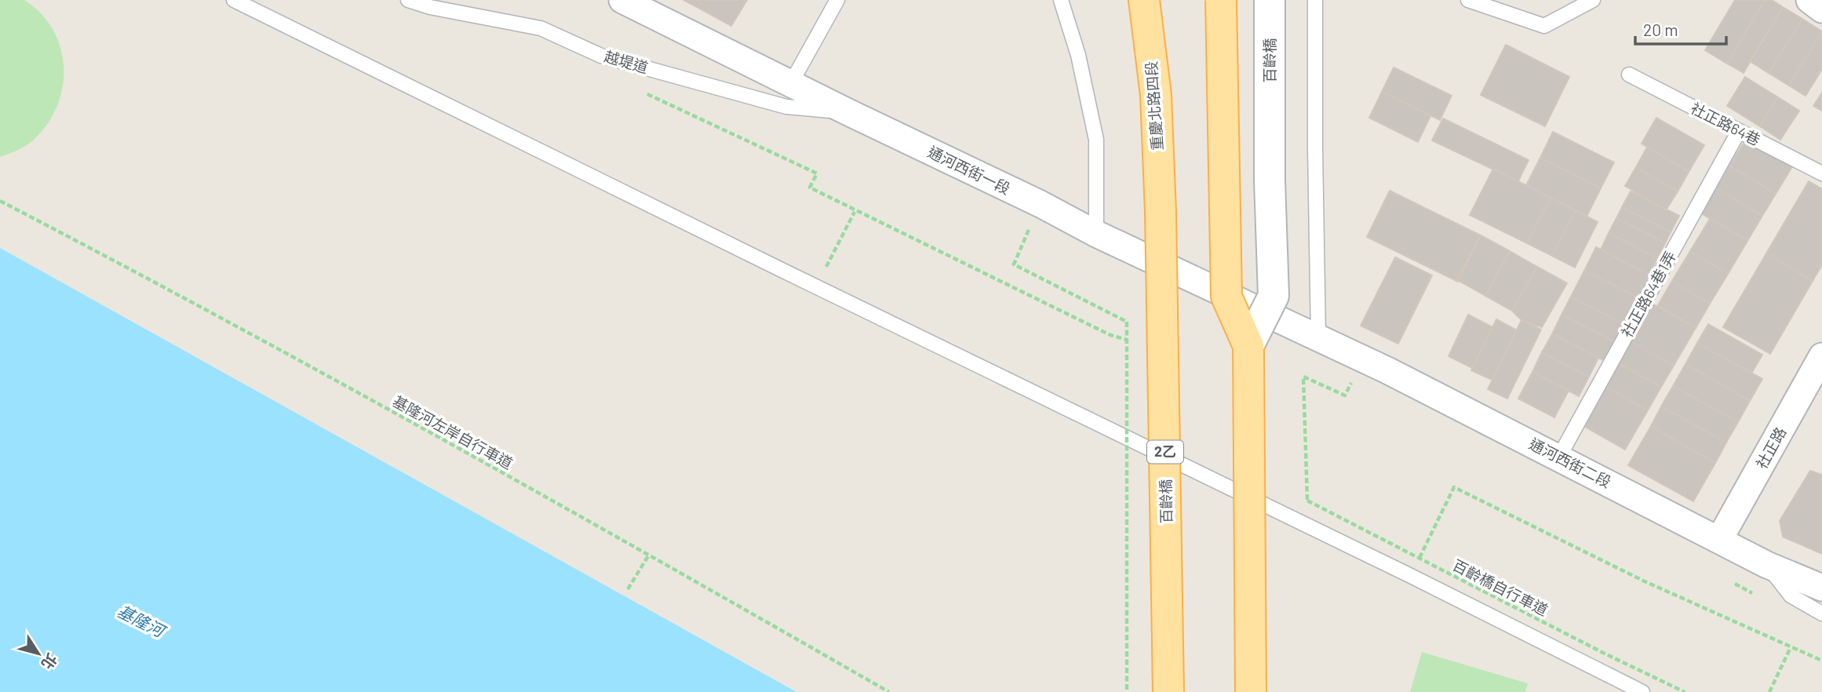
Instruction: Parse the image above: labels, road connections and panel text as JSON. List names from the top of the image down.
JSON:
{
  "streets": {
    "main road": ["百齡橋", "重慶北路四段", "2乙"],
    "street": ["通河西街一段", "社正路", "通河西街二段"],
    "lane": ["越堤道", "社正路64巷", "社正路64巷1弄"],
    "path": ["基隆河左岸自行車道", "百齡橋自行車道"]
  },
  "crossings": [
    ["百齡橋", "重慶北路四段"],
    ["越堤道", "通河西街一段"],
    ["社正路64巷", "社正路64巷1弄"],
    ["通河西街一段", "通河西街二段"],
    ["社正路64巷1弄", "通河西街二段"],
    ["社正路", "通河西街二段"]
  ],
  "water": ["基隆河"],
  "scale_bar": "20 m",
  "north": "bottom right"
}
